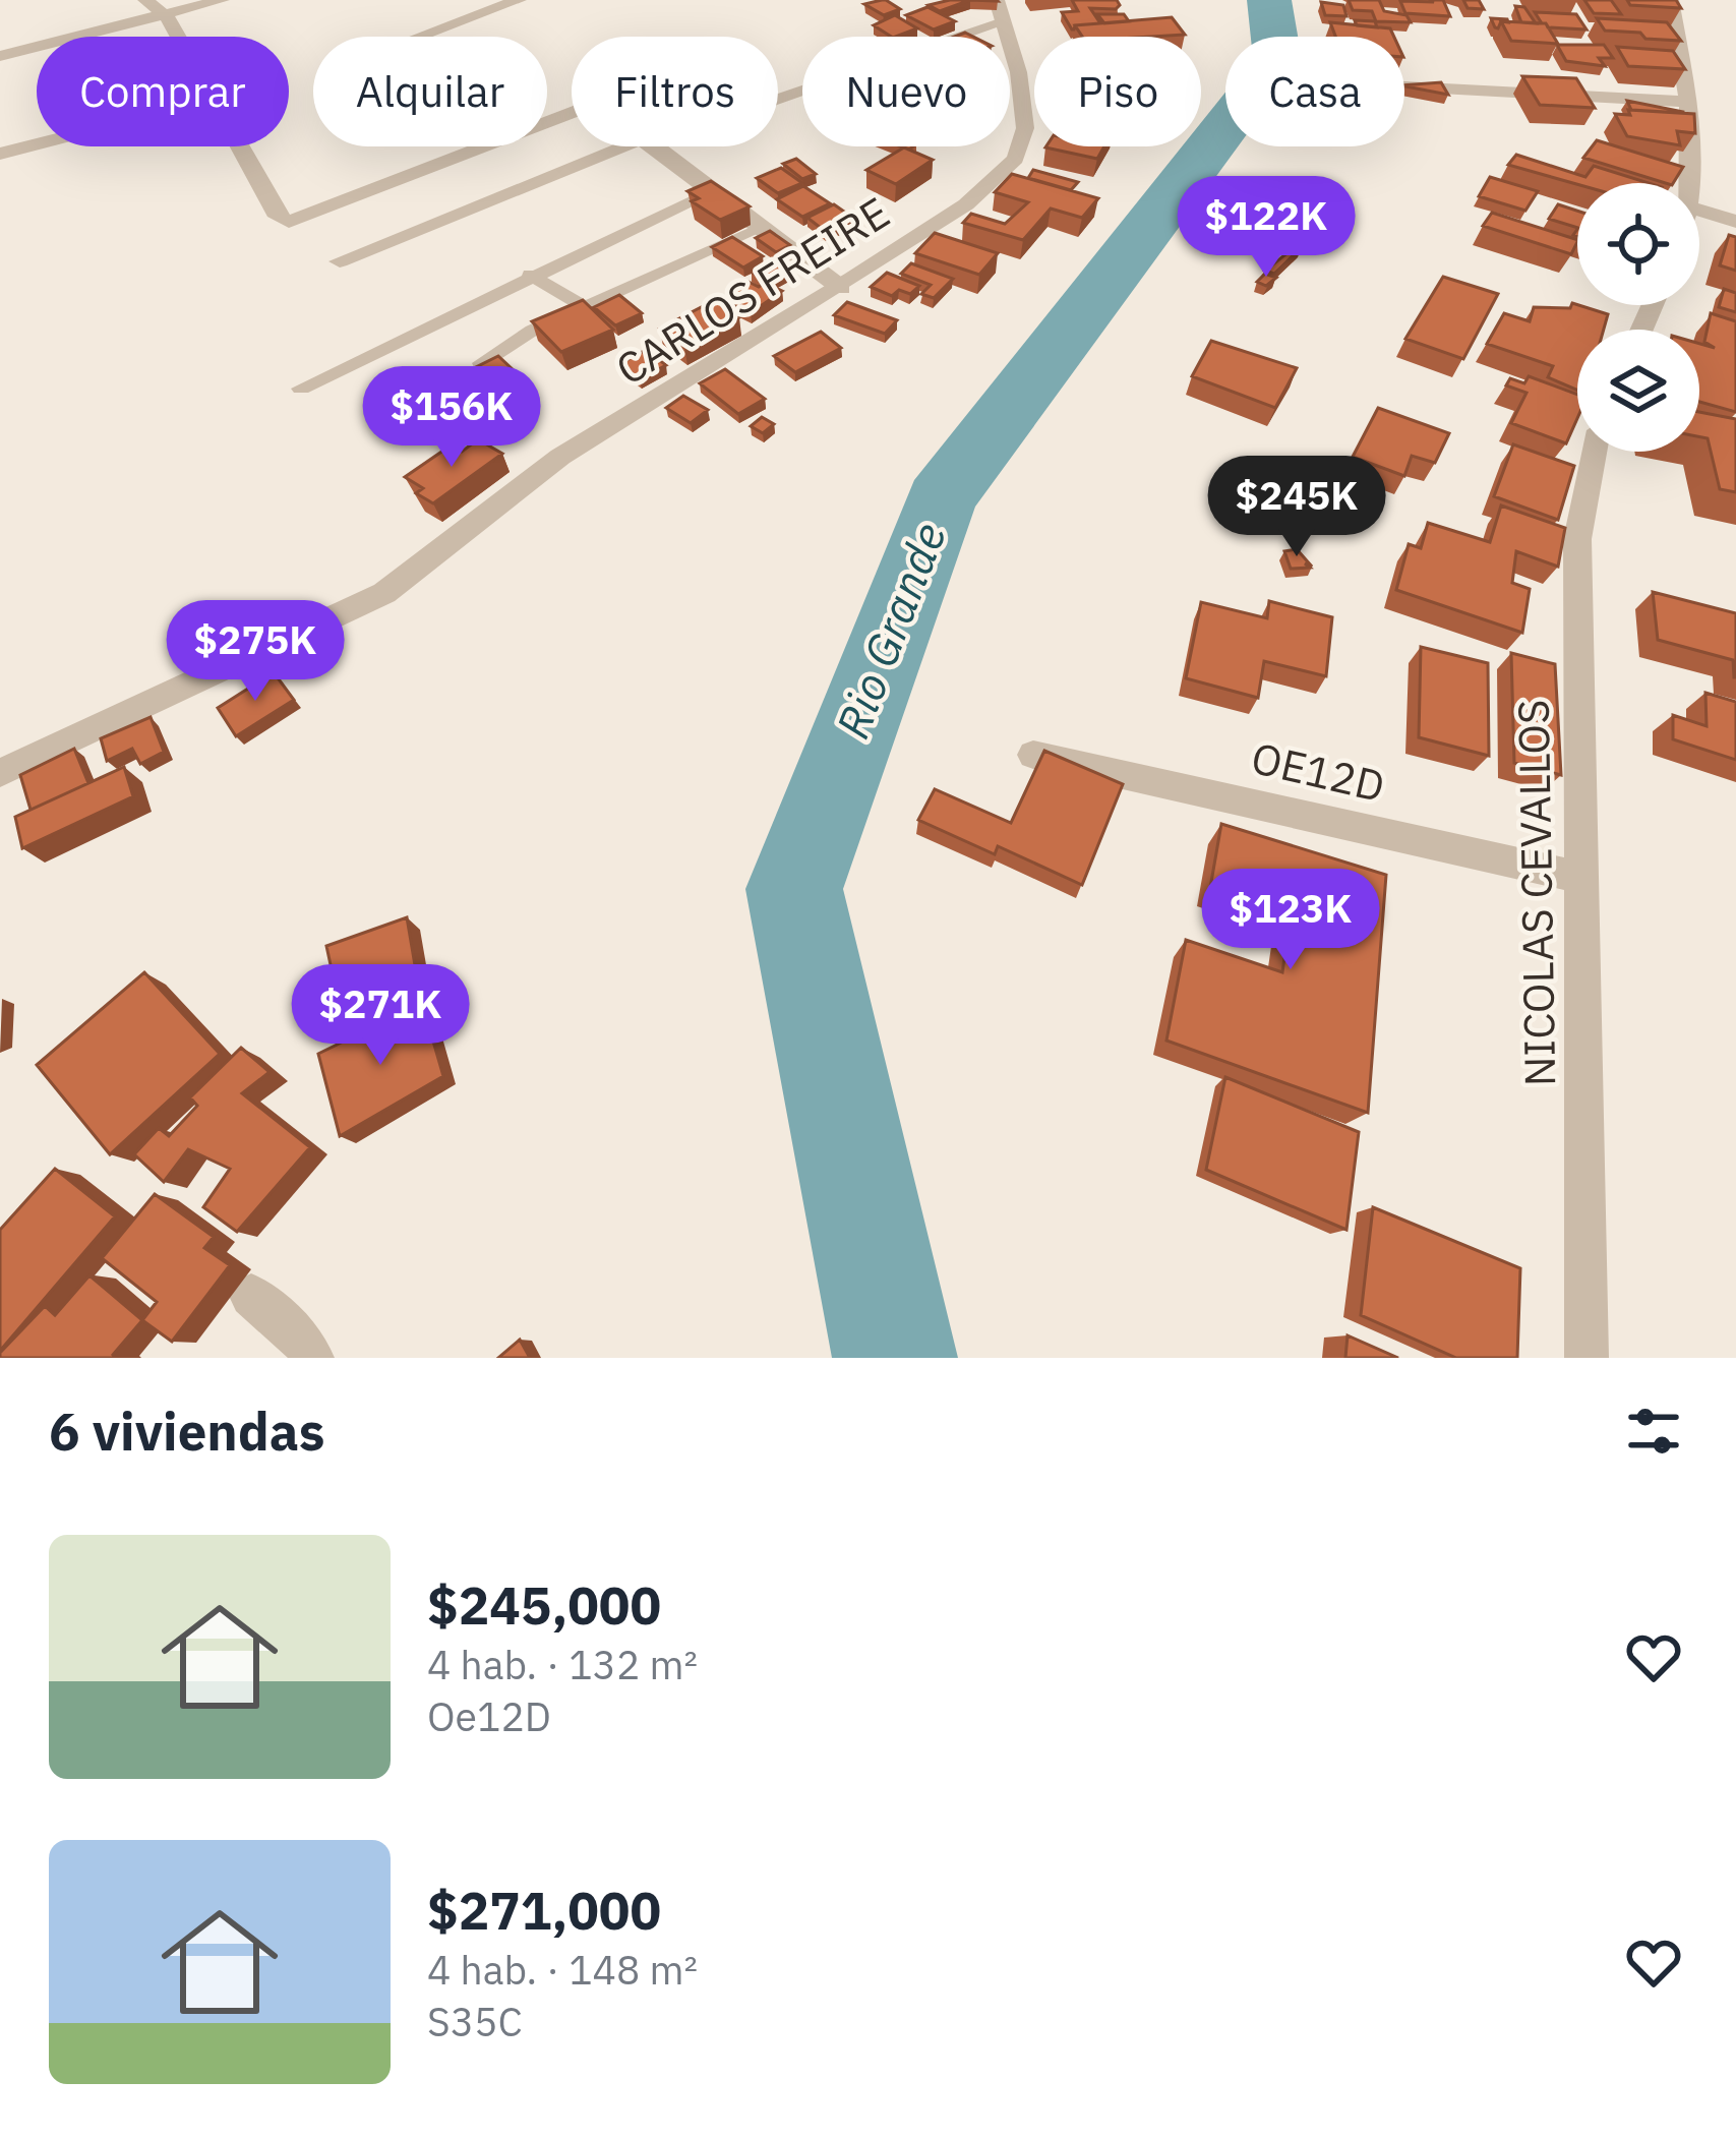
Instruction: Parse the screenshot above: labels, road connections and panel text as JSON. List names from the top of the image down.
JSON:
{
  "streets": {
    "street": ["CARLOS FREIRE", "OE12D", "NICOLAS CEVALLOS"]
  },
  "crossings": [
    ["OE12D", "NICOLAS CEVALLOS"]
  ],
  "water": ["Rio Grande"],
  "page": {
    "chip": [
      "Comprar",
      "Alquilar",
      "Filtros",
      "Nuevo",
      "Piso",
      "Casa"
    ],
    "price": [
      "$122K",
      "$156K",
      "$245K",
      "$275K",
      "$123K",
      "$271K"
    ],
    "heading": "6 viviendas",
    "list": [
      {
        "name": "$245,000",
        "note": "4 hab. · 132 m² · Oe12D"
      },
      {
        "name": "$271,000",
        "note": "4 hab. · 148 m² · S35C"
      }
    ]
  }
}
